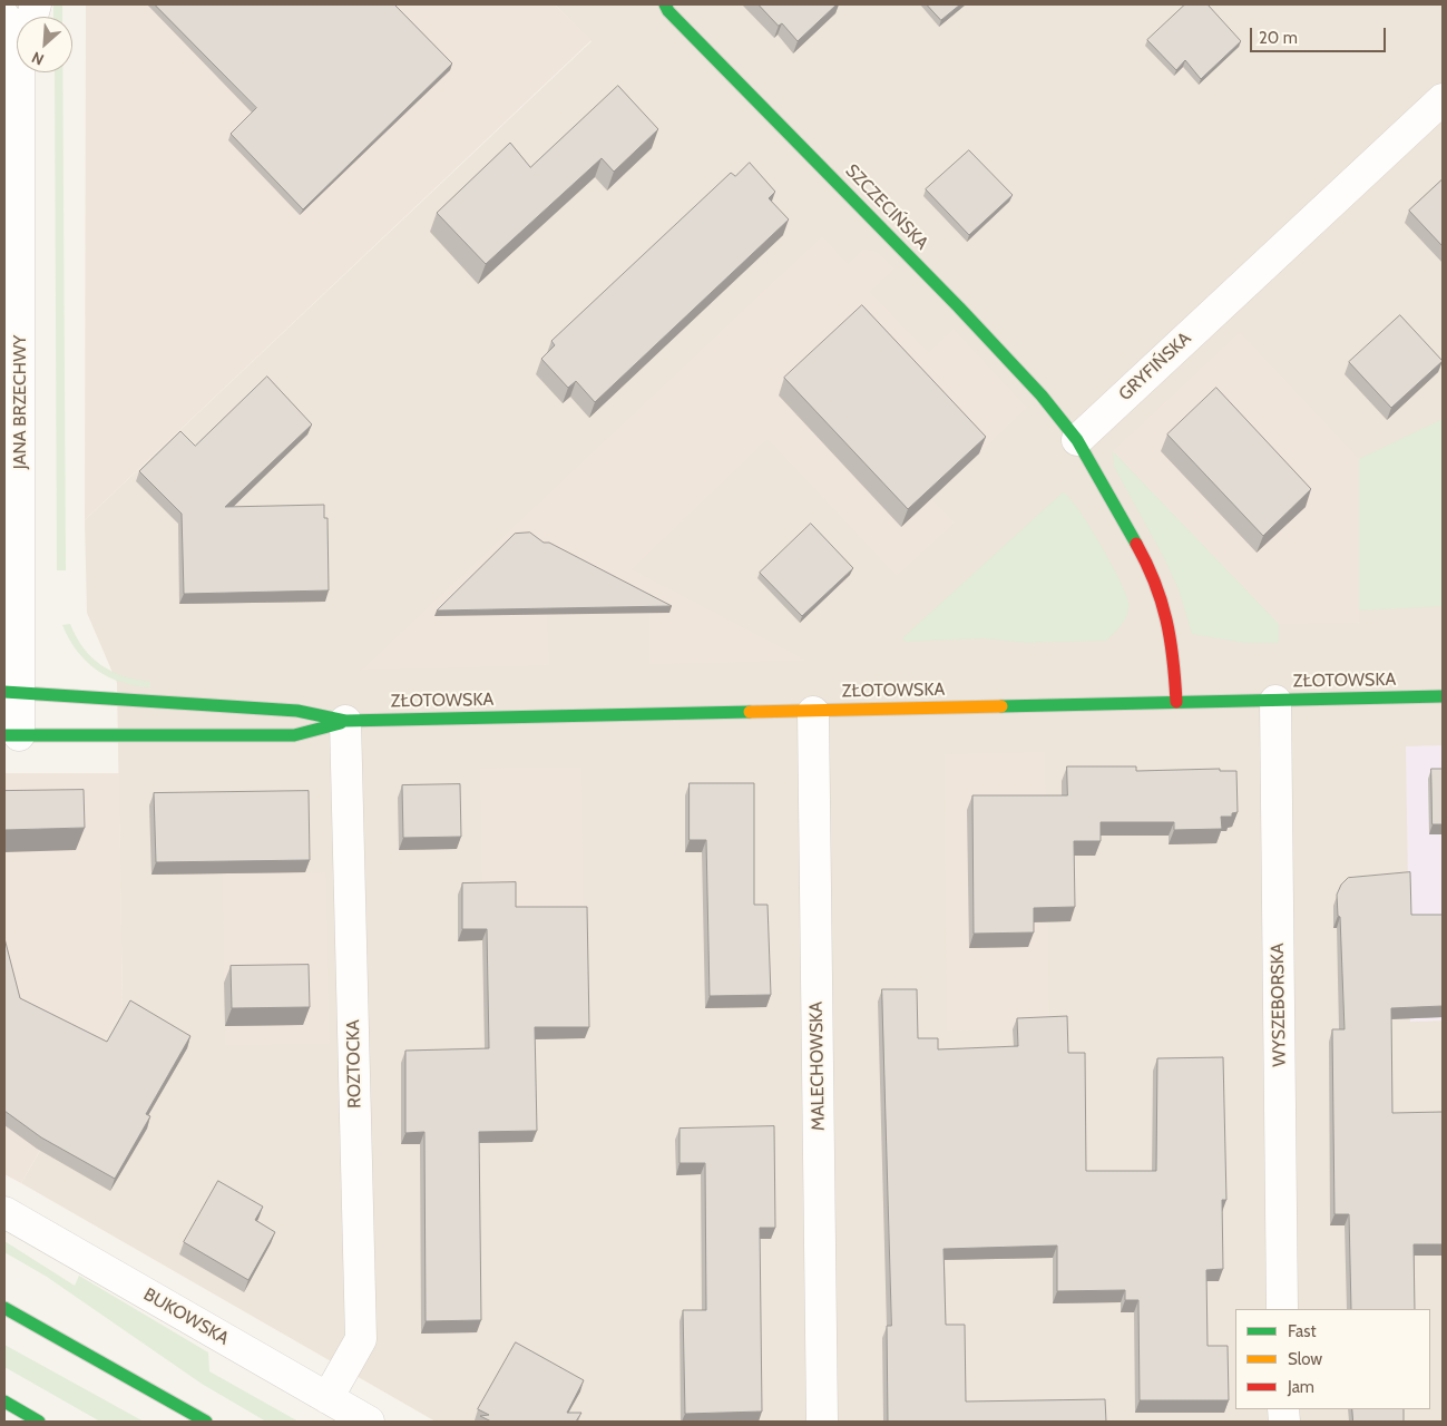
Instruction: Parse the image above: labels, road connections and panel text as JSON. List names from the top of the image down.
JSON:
{
  "streets": {
    "street": [
      "SZCZECIŃSKA",
      "GRYFIŃSKA",
      "JANA BRZECHWY",
      "ZŁOTOWSKA",
      "WYSZEBORSKA",
      "ROZTOCKA",
      "MALECHOWSKA",
      "BUKOWSKA"
    ]
  },
  "crossings": [
    ["SZCZECIŃSKA", "GRYFIŃSKA"],
    ["JANA BRZECHWY", "ZŁOTOWSKA"],
    ["ZŁOTOWSKA", "WYSZEBORSKA"],
    ["ZŁOTOWSKA", "ROZTOCKA"],
    ["ZŁOTOWSKA", "MALECHOWSKA"],
    ["ROZTOCKA", "BUKOWSKA"]
  ],
  "legend": ["Fast", "Slow", "Jam"],
  "scale_bar": "20 m",
  "north": "bottom left"
}
